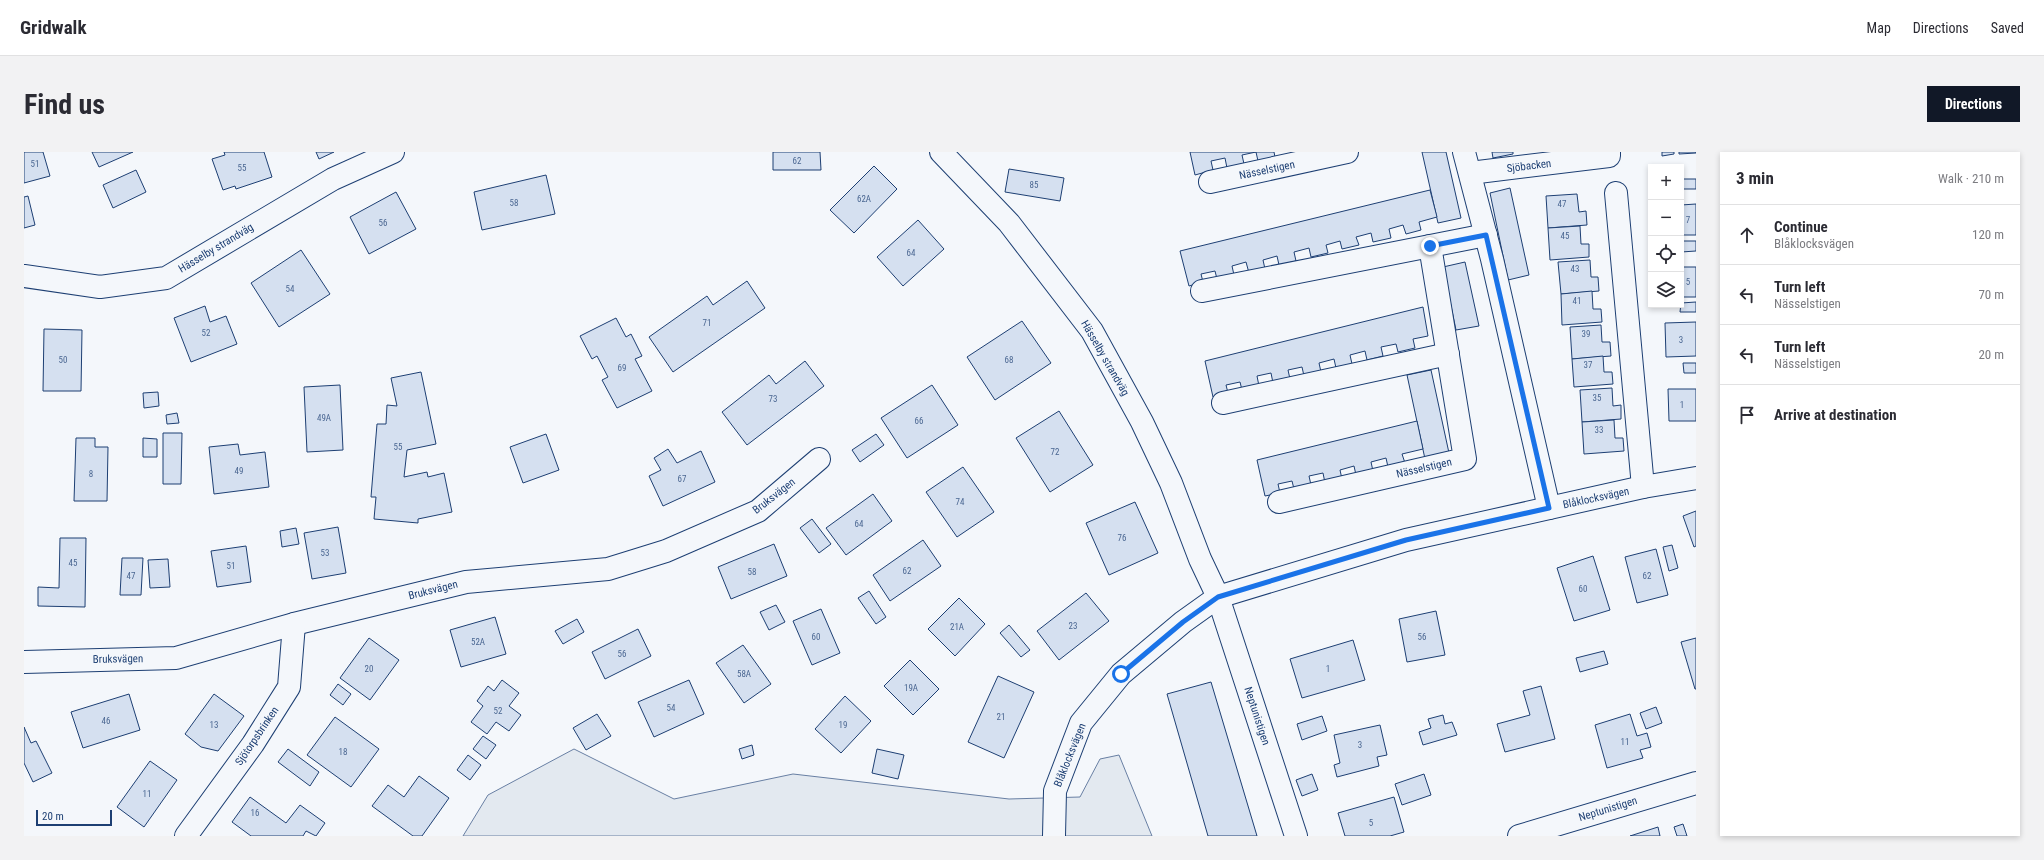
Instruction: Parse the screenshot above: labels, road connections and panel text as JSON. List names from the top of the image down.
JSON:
{
  "streets": {
    "street": [
      "Sjöbacken",
      "Nässelstigen",
      "Hässelby strandväg",
      "Bruksvägen",
      "Blåklocksvägen",
      "Neptunistigen",
      "Sjötorpsbrinken"
    ]
  },
  "crossings": [
    ["Hässelby strandväg", "Blåklocksvägen"],
    ["Hässelby strandväg", "Neptunistigen"],
    ["Bruksvägen", "Sjötorpsbrinken"],
    ["Blåklocksvägen", "Neptunistigen"]
  ],
  "house_numbers": [
    "62",
    "51",
    "55",
    "85",
    "62A",
    "58",
    "47",
    "7",
    "56",
    "45",
    "64",
    "43",
    "5",
    "54",
    "41",
    "71",
    "52",
    "39",
    "3",
    "50",
    "68",
    "37",
    "69",
    "35",
    "73",
    "1",
    "49A",
    "66",
    "33",
    "55",
    "72",
    "49",
    "8",
    "67",
    "74",
    "64",
    "76",
    "53",
    "45",
    "51",
    "62",
    "58",
    "47",
    "62",
    "60",
    "23",
    "21A",
    "60",
    "56",
    "52A",
    "56",
    "20",
    "1",
    "58A",
    "19A",
    "54",
    "52",
    "21",
    "46",
    "13",
    "19",
    "11",
    "3",
    "18",
    "11",
    "16",
    "5"
  ],
  "scale_bar": "20 m",
  "page": {
    "header": "Gridwalk",
    "nav": ["Map", "Directions", "Saved"],
    "buttons": "Directions",
    "title": "Find us",
    "heading": ["3 min", "Walk · 210 m"],
    "map_buttons": ["+", "−"],
    "list": [
      ["Continue", "Blåklocksvägen", "120 m"],
      ["Turn left", "Nässelstigen", "70 m"],
      ["Turn left", "Nässelstigen", "20 m"],
      "Arrive at destination"
    ],
    "scale": "20 m"
  }
}
